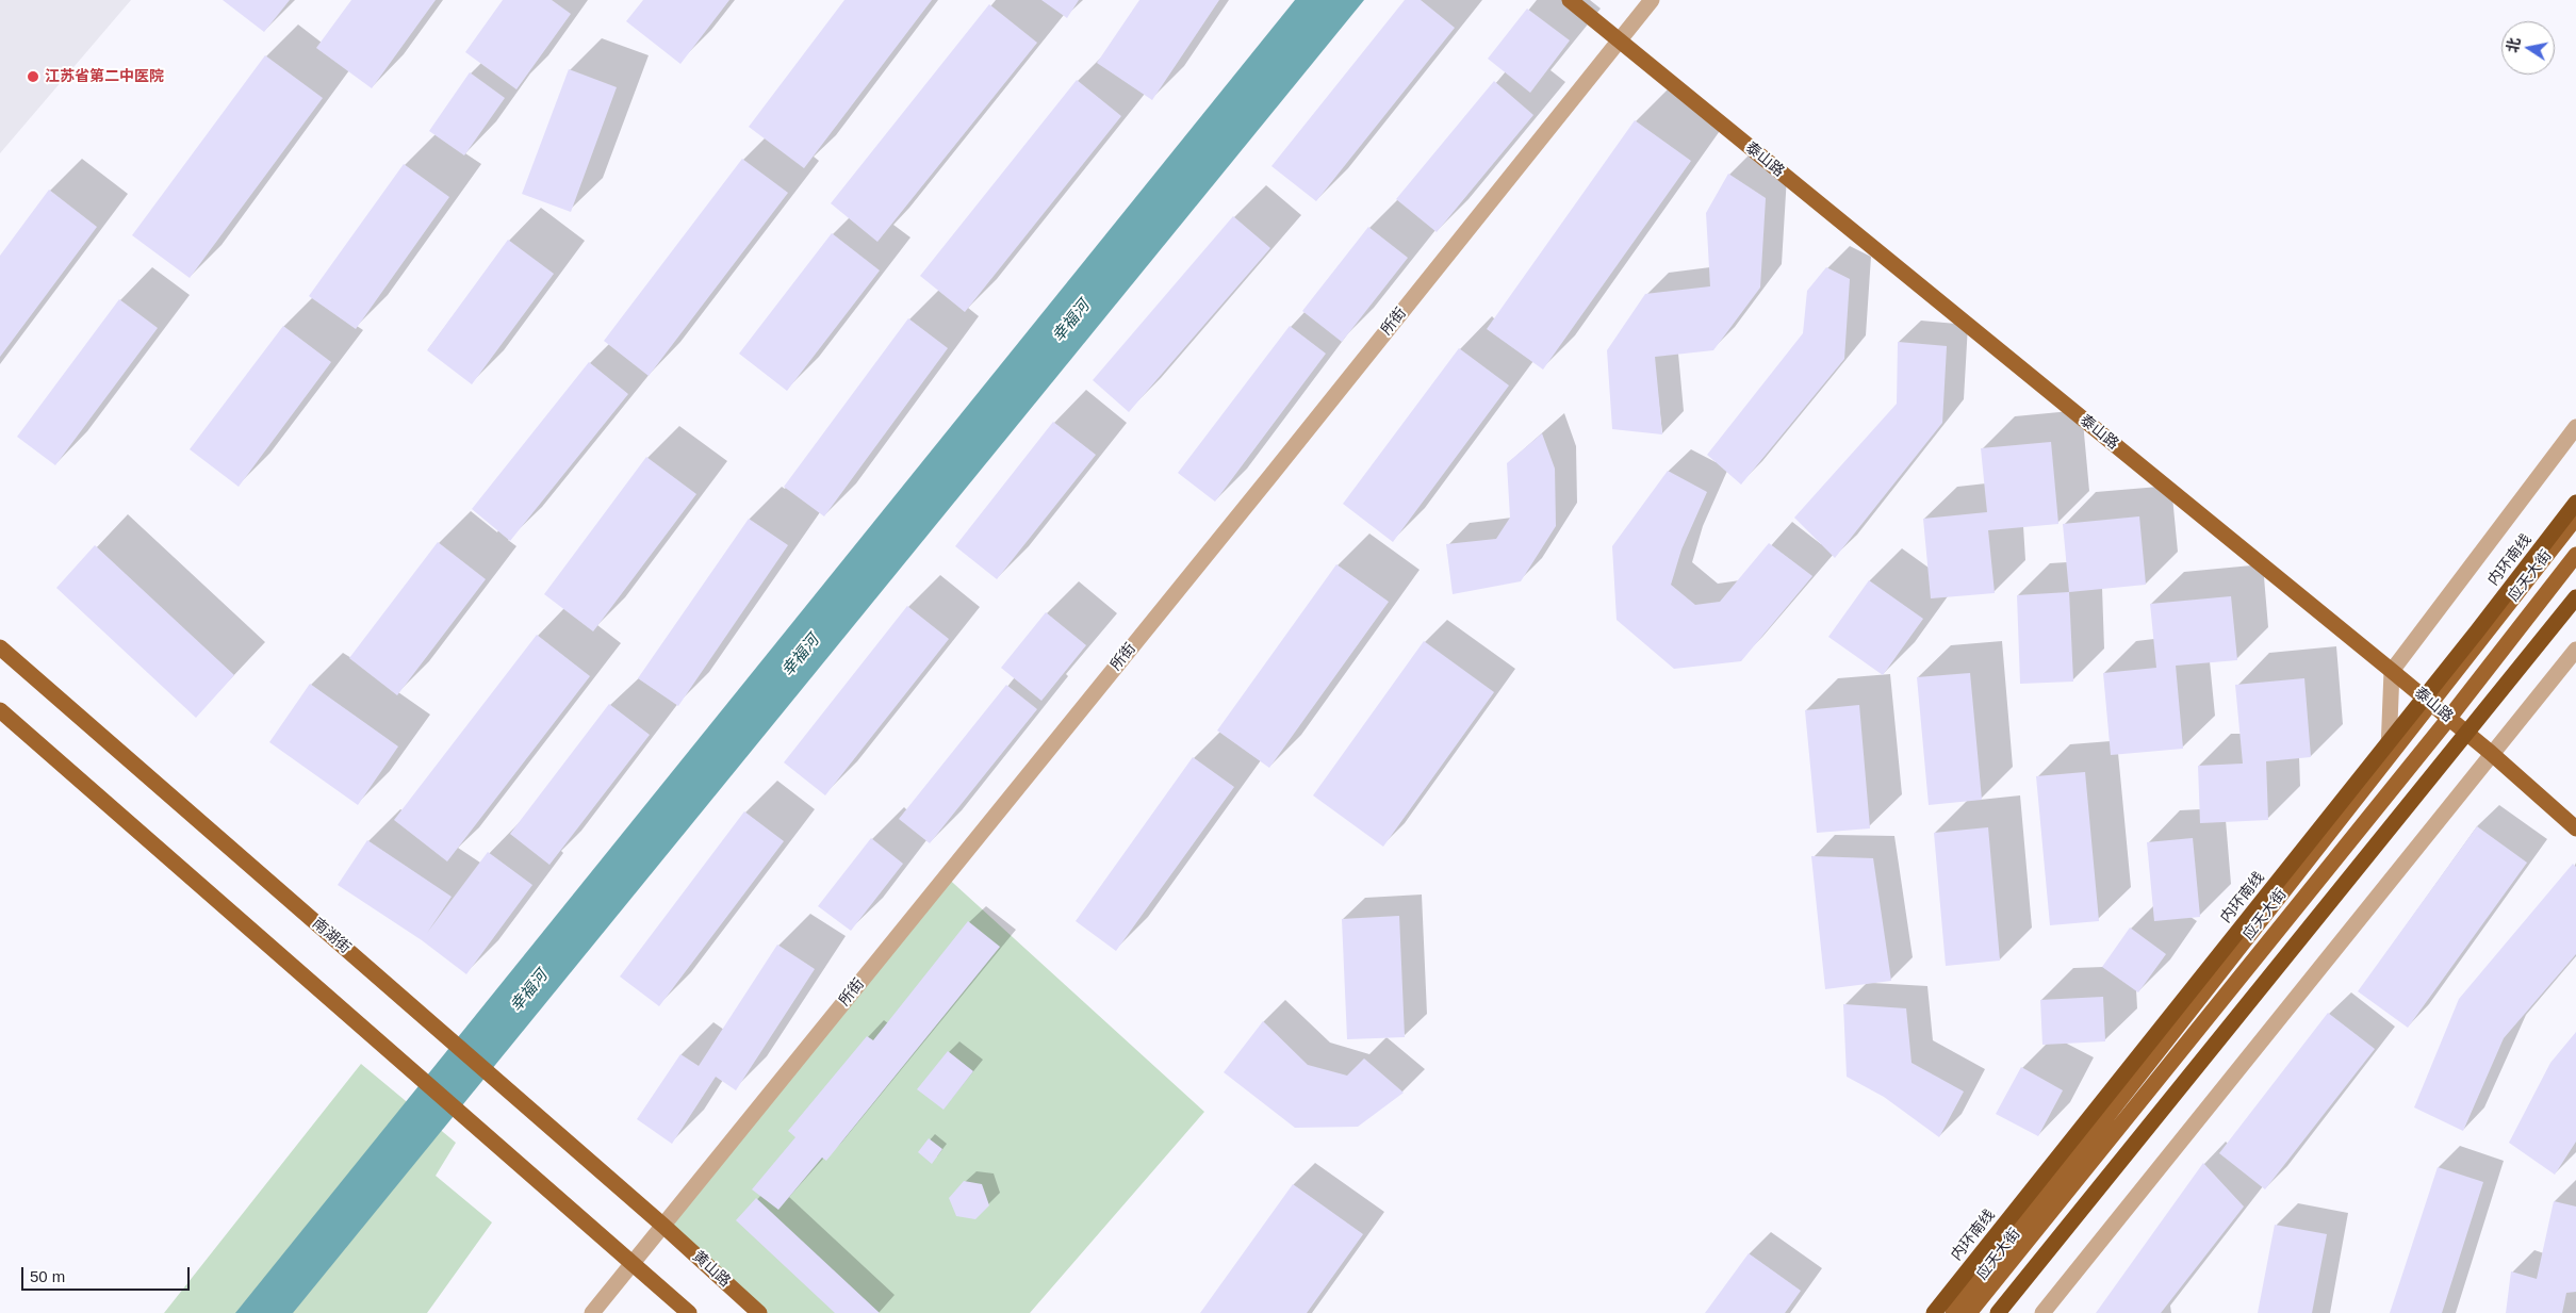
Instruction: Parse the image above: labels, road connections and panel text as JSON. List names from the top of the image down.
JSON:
{
  "streets": {
    "highway": ["内环南线"],
    "main road": [
      "泰山路",
      "应天大街",
      "南湖街",
      "黄山路"
    ],
    "street": ["所街"]
  },
  "crossings": [
    ["泰山路", "所街"],
    ["泰山路", "应天大街"],
    ["所街", "南湖街"],
    ["所街", "黄山路"],
    ["南湖街", "黄山路"]
  ],
  "water": ["幸福河"],
  "places": ["江苏省第二中医院"],
  "scale_bar": "50 m",
  "north": "left"
}
